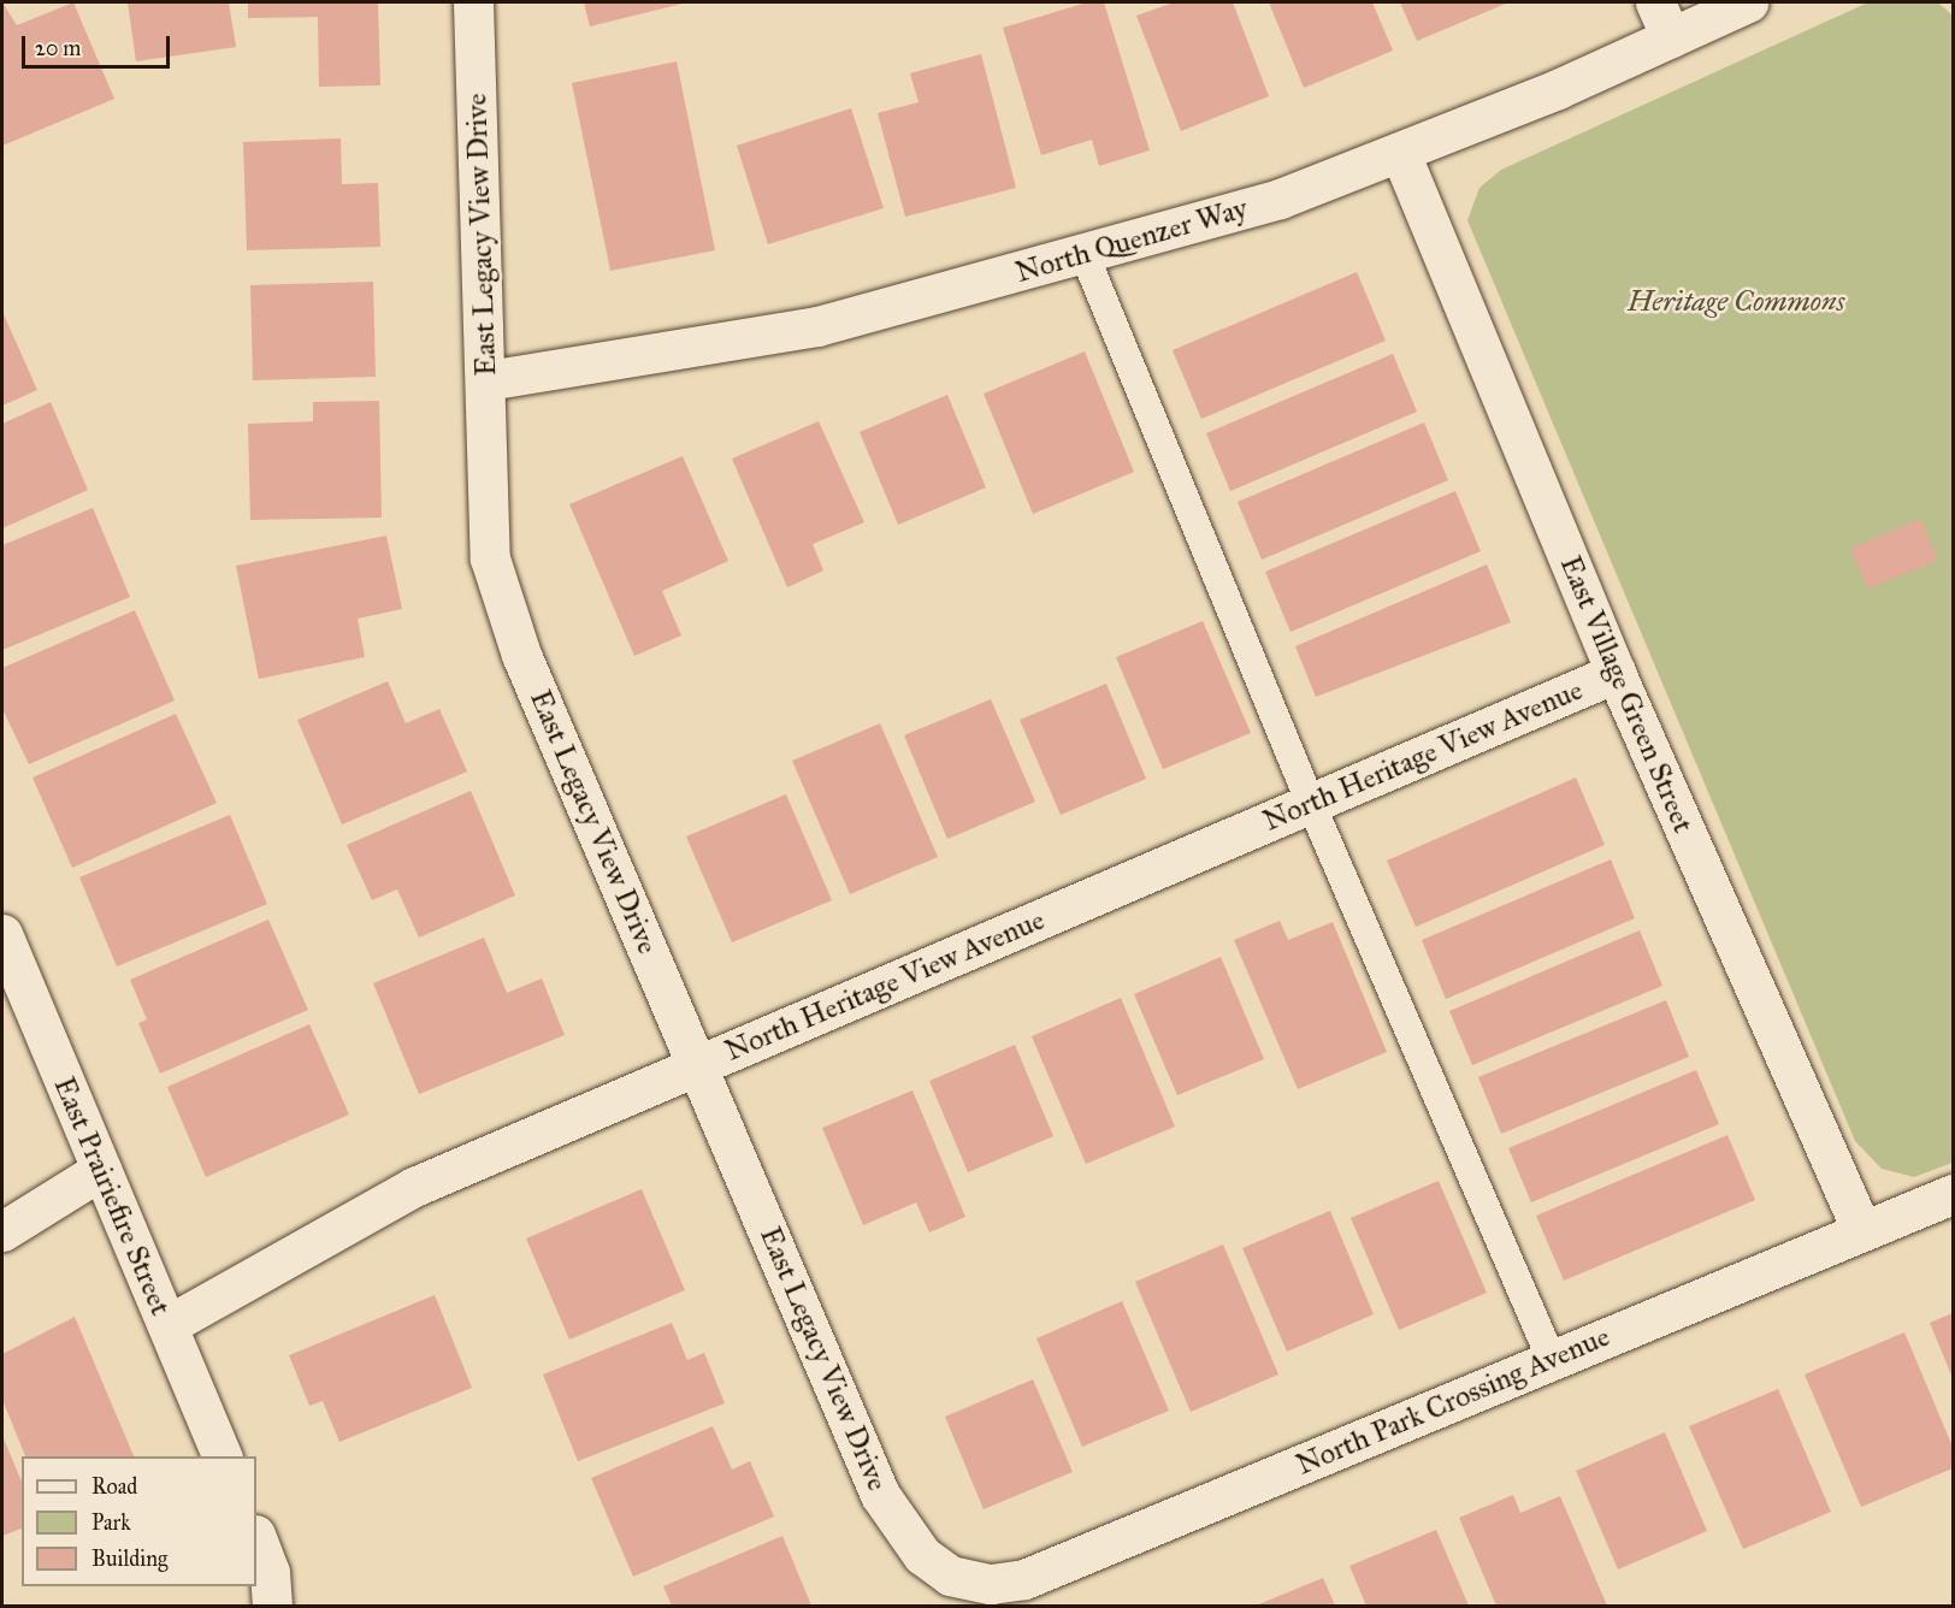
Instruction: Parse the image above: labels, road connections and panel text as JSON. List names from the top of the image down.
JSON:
{
  "streets": {
    "street": [
      "East Legacy View Drive",
      "North Quenzer Way",
      "East Village Green Street",
      "North Heritage View Avenue",
      "East Prairiefire Street",
      "North Park Crossing Avenue"
    ]
  },
  "crossings": [
    ["East Legacy View Drive", "North Quenzer Way"],
    ["East Legacy View Drive", "North Heritage View Avenue"],
    ["East Legacy View Drive", "North Park Crossing Avenue"],
    ["North Quenzer Way", "East Village Green Street"],
    ["East Village Green Street", "North Heritage View Avenue"],
    ["East Village Green Street", "North Park Crossing Avenue"],
    ["North Heritage View Avenue", "East Prairiefire Street"]
  ],
  "parks": ["Heritage Commons"],
  "legend": ["Road", "Park", "Building"],
  "scale_bar": "20 m"
}
